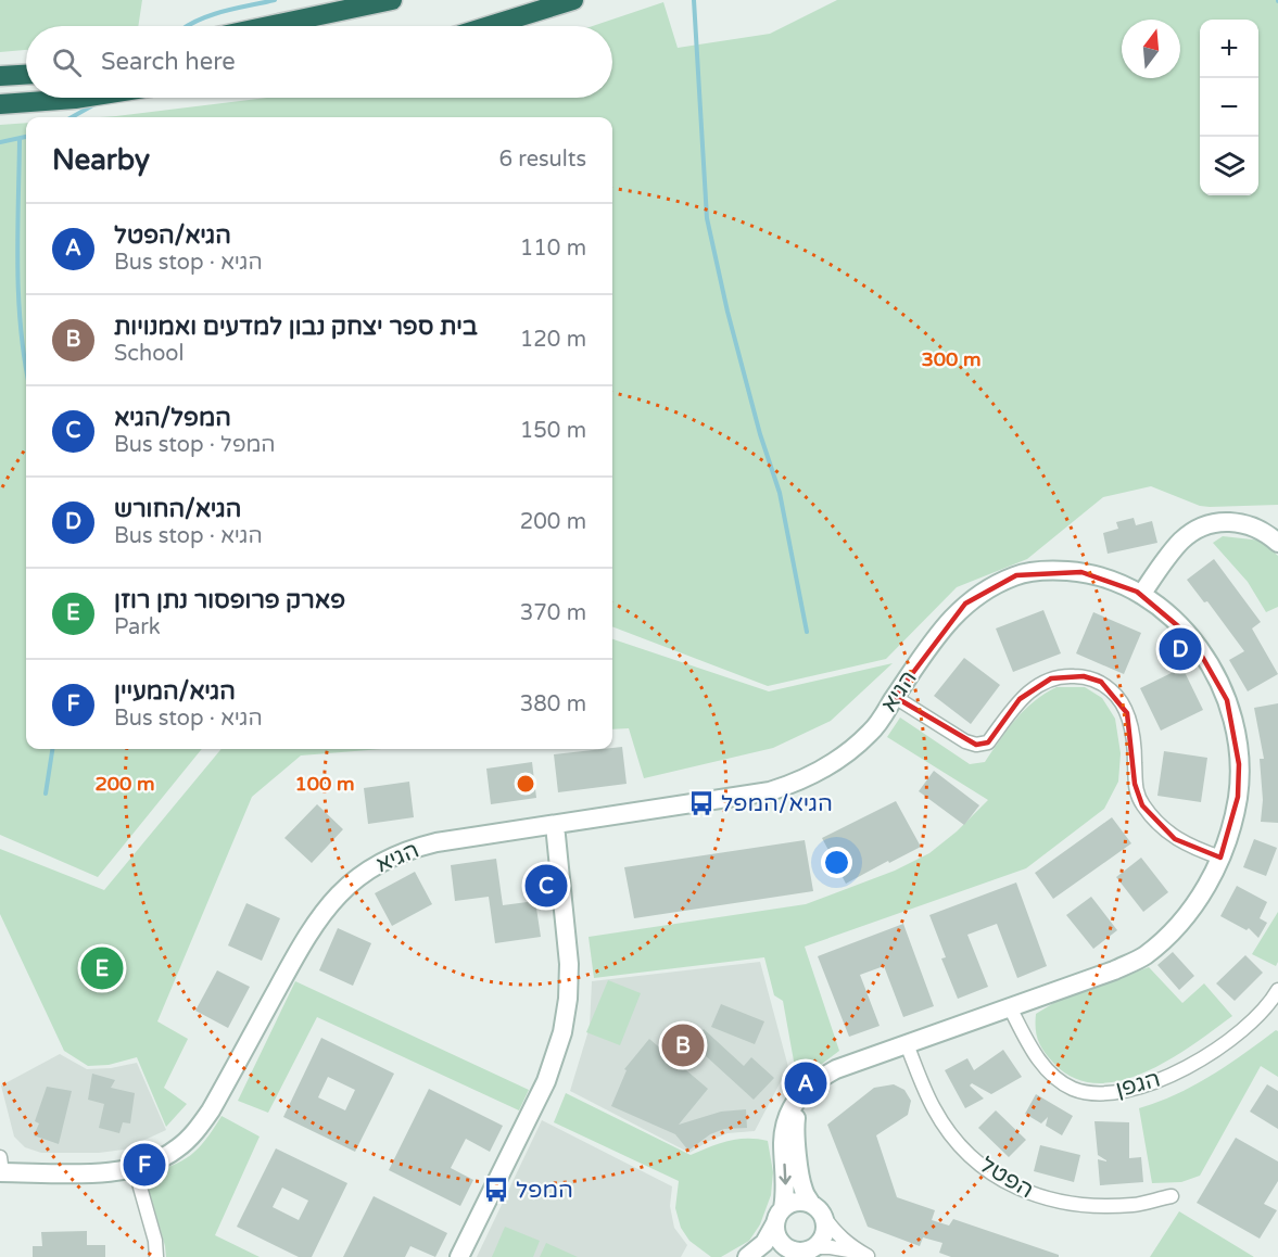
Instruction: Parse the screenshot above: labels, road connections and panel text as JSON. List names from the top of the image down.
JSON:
{
  "streets": {
    "street": ["הגיא", "הגפן", "הפטל"]
  },
  "crossings": [
    ["הגיא", "הגפן"],
    ["הגיא", "הפטל"]
  ],
  "places": {
    "bus stop": ["הגיא/המפל", "המפל"]
  },
  "north": "top",
  "page": {
    "map_buttons": ["+", "−"],
    "search": "Search here",
    "heading": ["Nearby", "6 results"],
    "list": [
      {
        "mark": "A",
        "name": "הגיא/הפטל",
        "note": "Bus stop · הגיא",
        "value": "110 m"
      },
      {
        "mark": "B",
        "name": "בית ספר יצחק נבון למדעים ואמנויות",
        "note": "School",
        "value": "120 m"
      },
      {
        "mark": "C",
        "name": "המפל/הגיא",
        "note": "Bus stop · המפל",
        "value": "150 m"
      },
      {
        "mark": "D",
        "name": "הגיא/החורש",
        "note": "Bus stop · הגיא",
        "value": "200 m"
      },
      {
        "mark": "E",
        "name": "פארק פרופסור נתן רוזן",
        "note": "Park",
        "value": "370 m"
      },
      {
        "mark": "F",
        "name": "הגיא/המעיין",
        "note": "Bus stop · הגיא",
        "value": "380 m"
      }
    ],
    "pins": [
      "D",
      "C",
      "E",
      "B",
      "A",
      "F"
    ]
  },
  "rings": ["300 m", "100 m", "200 m"]
}
